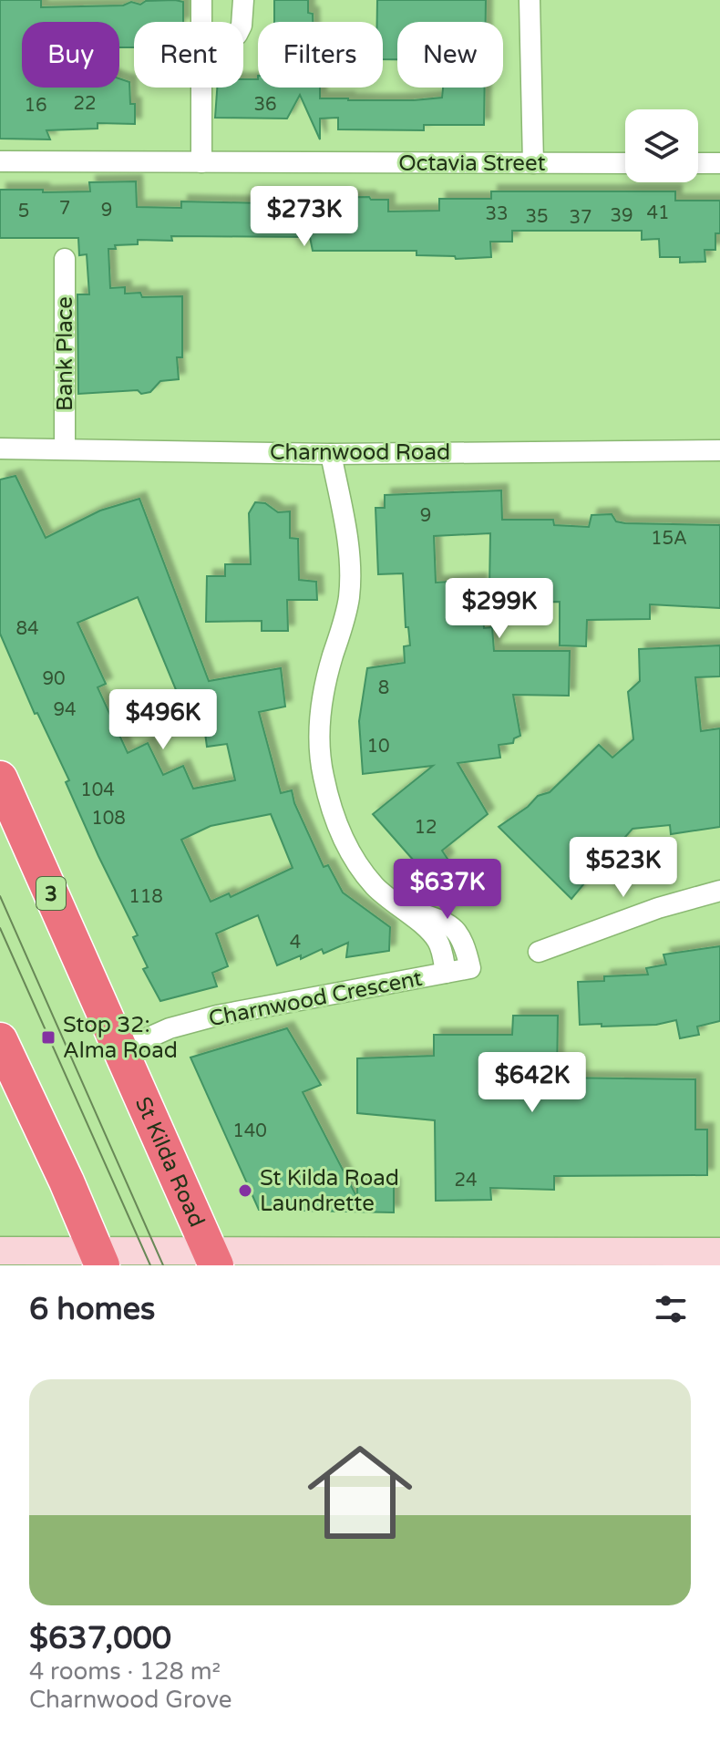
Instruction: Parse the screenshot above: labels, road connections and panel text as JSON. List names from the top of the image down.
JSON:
{
  "streets": {
    "highway": ["3", "St Kilda Road"],
    "street": [
      "Octavia Street",
      "Bank Place",
      "Charnwood Road",
      "Charnwood Crescent"
    ]
  },
  "crossings": [
    ["Bank Place", "Charnwood Road"],
    ["Charnwood Crescent", "St Kilda Road"]
  ],
  "places": {
    "transit": ["Stop 32: Alma Road"],
    "other": ["St Kilda Road Laundrette"]
  },
  "house_numbers": [
    "22",
    "36",
    "16",
    "7",
    "9",
    "5",
    "41",
    "33",
    "39",
    "35",
    "37",
    "9",
    "15A",
    "84",
    "90",
    "8",
    "94",
    "10",
    "104",
    "108",
    "12",
    "118",
    "4",
    "140",
    "24"
  ],
  "page": {
    "chip": [
      "Buy",
      "Rent",
      "Filters",
      "New"
    ],
    "price": [
      "$273K",
      "$299K",
      "$496K",
      "$523K",
      "$637K",
      "$642K"
    ],
    "heading": "6 homes",
    "list": [
      {
        "name": "$637,000",
        "note": "4 rooms · 128 m² · Charnwood Grove"
      }
    ]
  }
}
